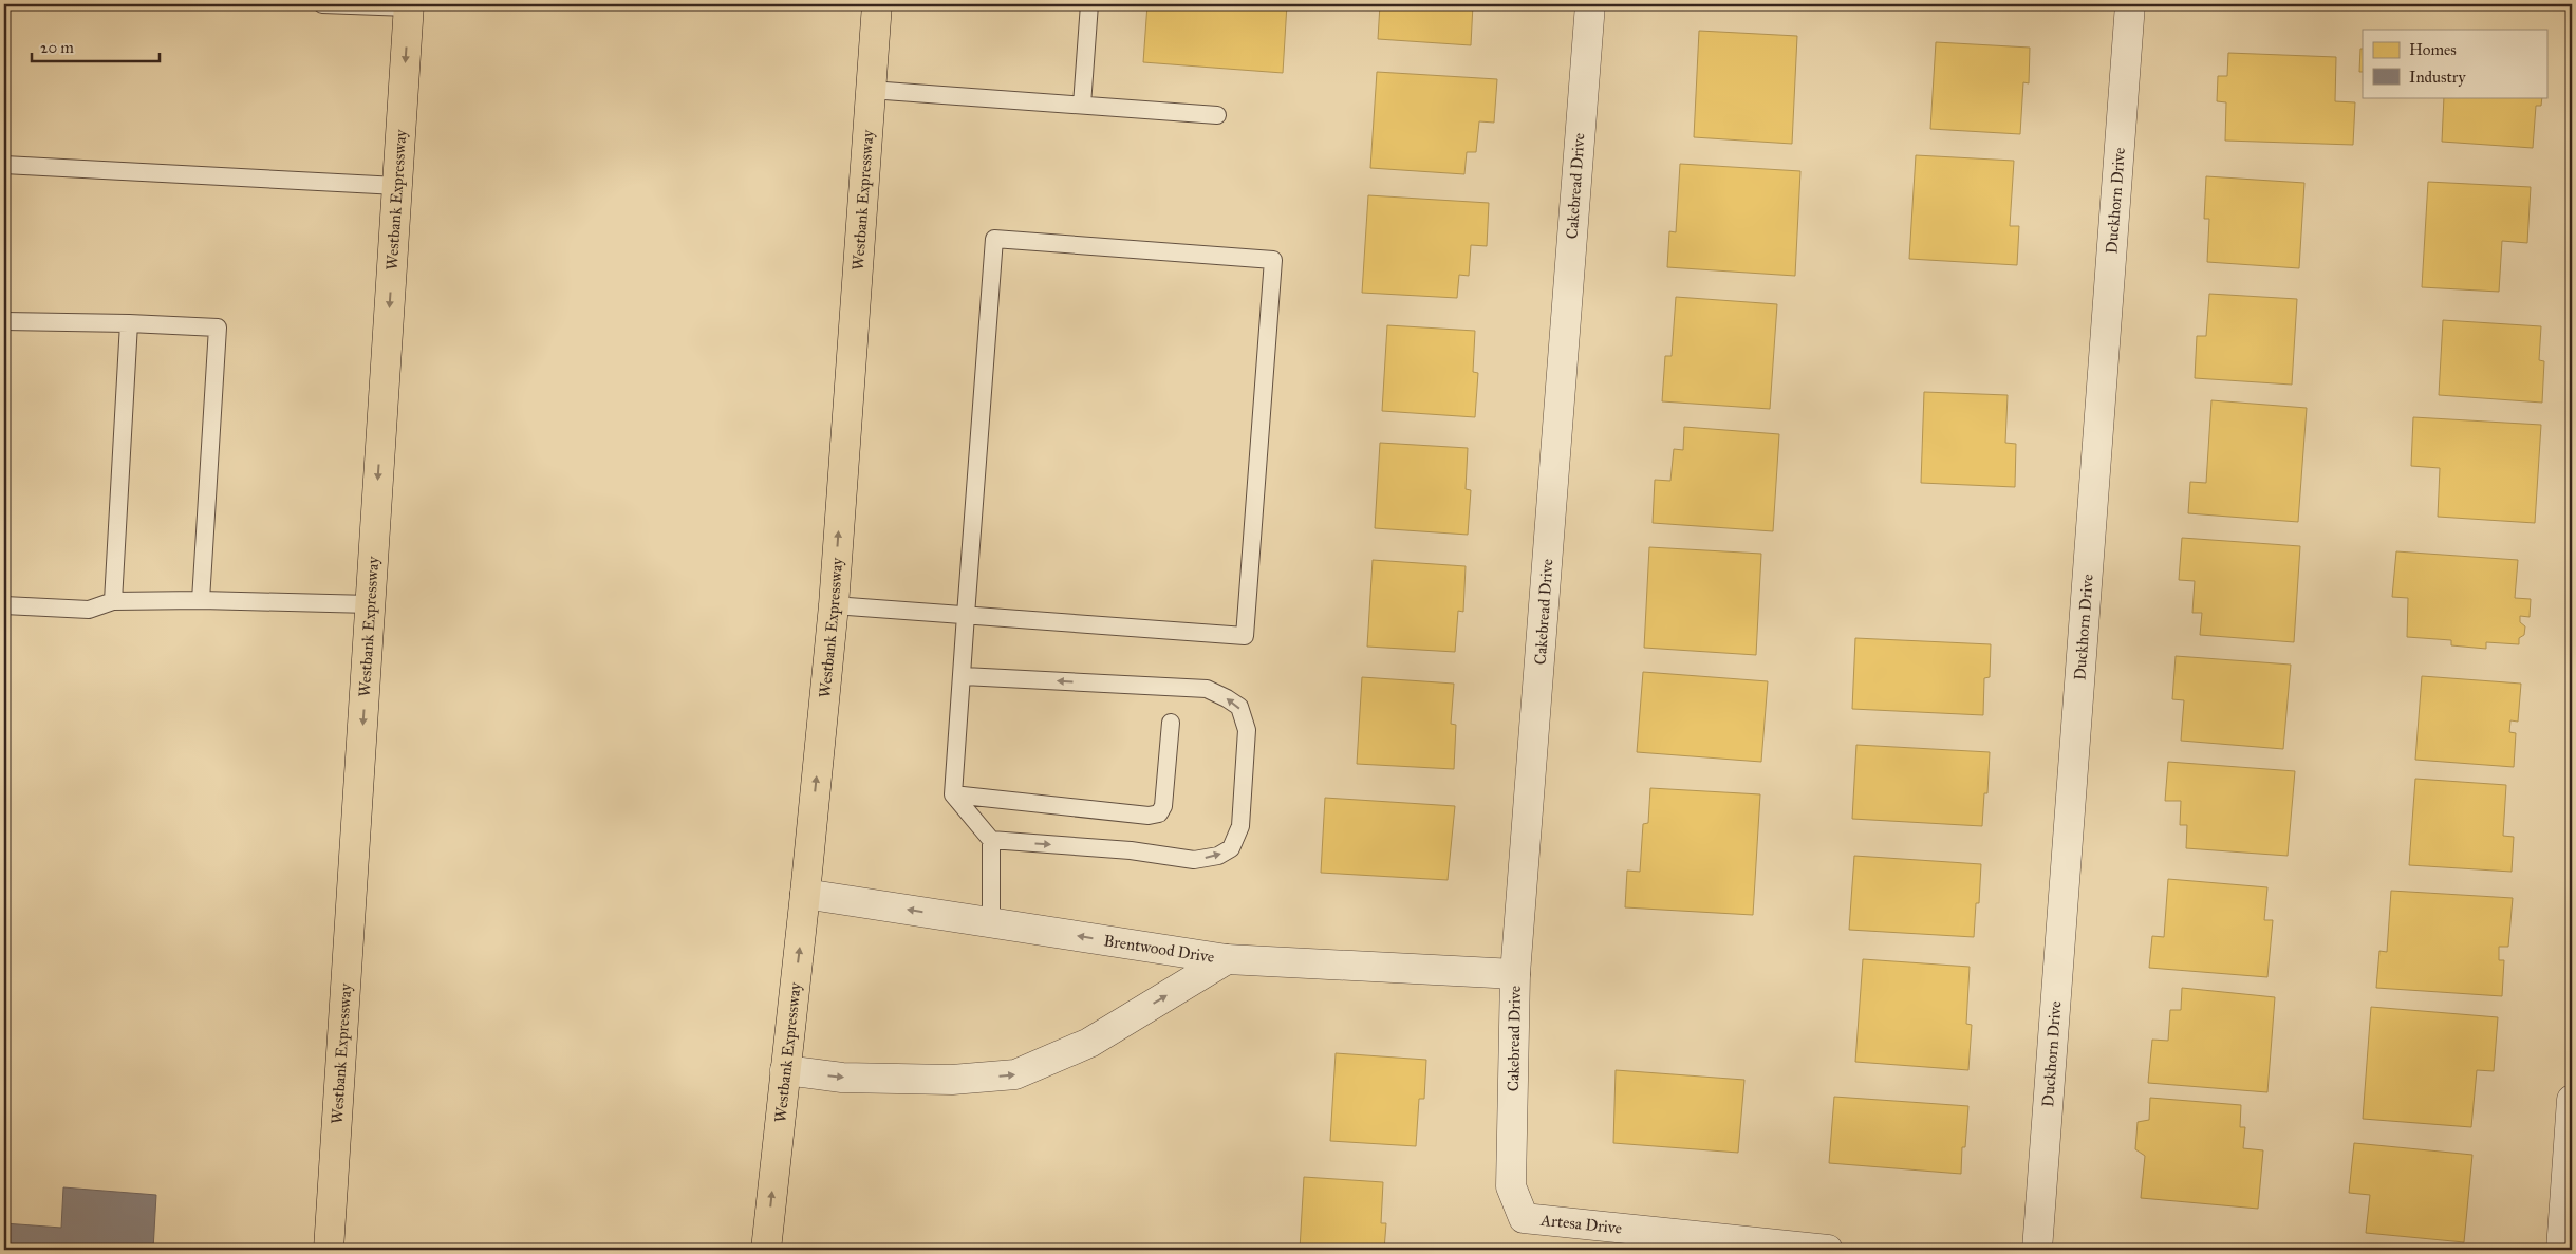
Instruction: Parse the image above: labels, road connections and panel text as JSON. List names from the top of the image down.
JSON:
{
  "streets": {
    "highway": ["Westbank Expressway"],
    "street": [
      "Cakebread Drive",
      "Duckhorn Drive",
      "Brentwood Drive",
      "Artesa Drive"
    ]
  },
  "crossings": [
    ["Cakebread Drive", "Brentwood Drive"],
    ["Cakebread Drive", "Artesa Drive"],
    ["Westbank Expressway", "Brentwood Drive"]
  ],
  "one_way": ["Brentwood Drive"],
  "legend": ["Homes", "Industry"],
  "scale_bar": "20 m"
}
